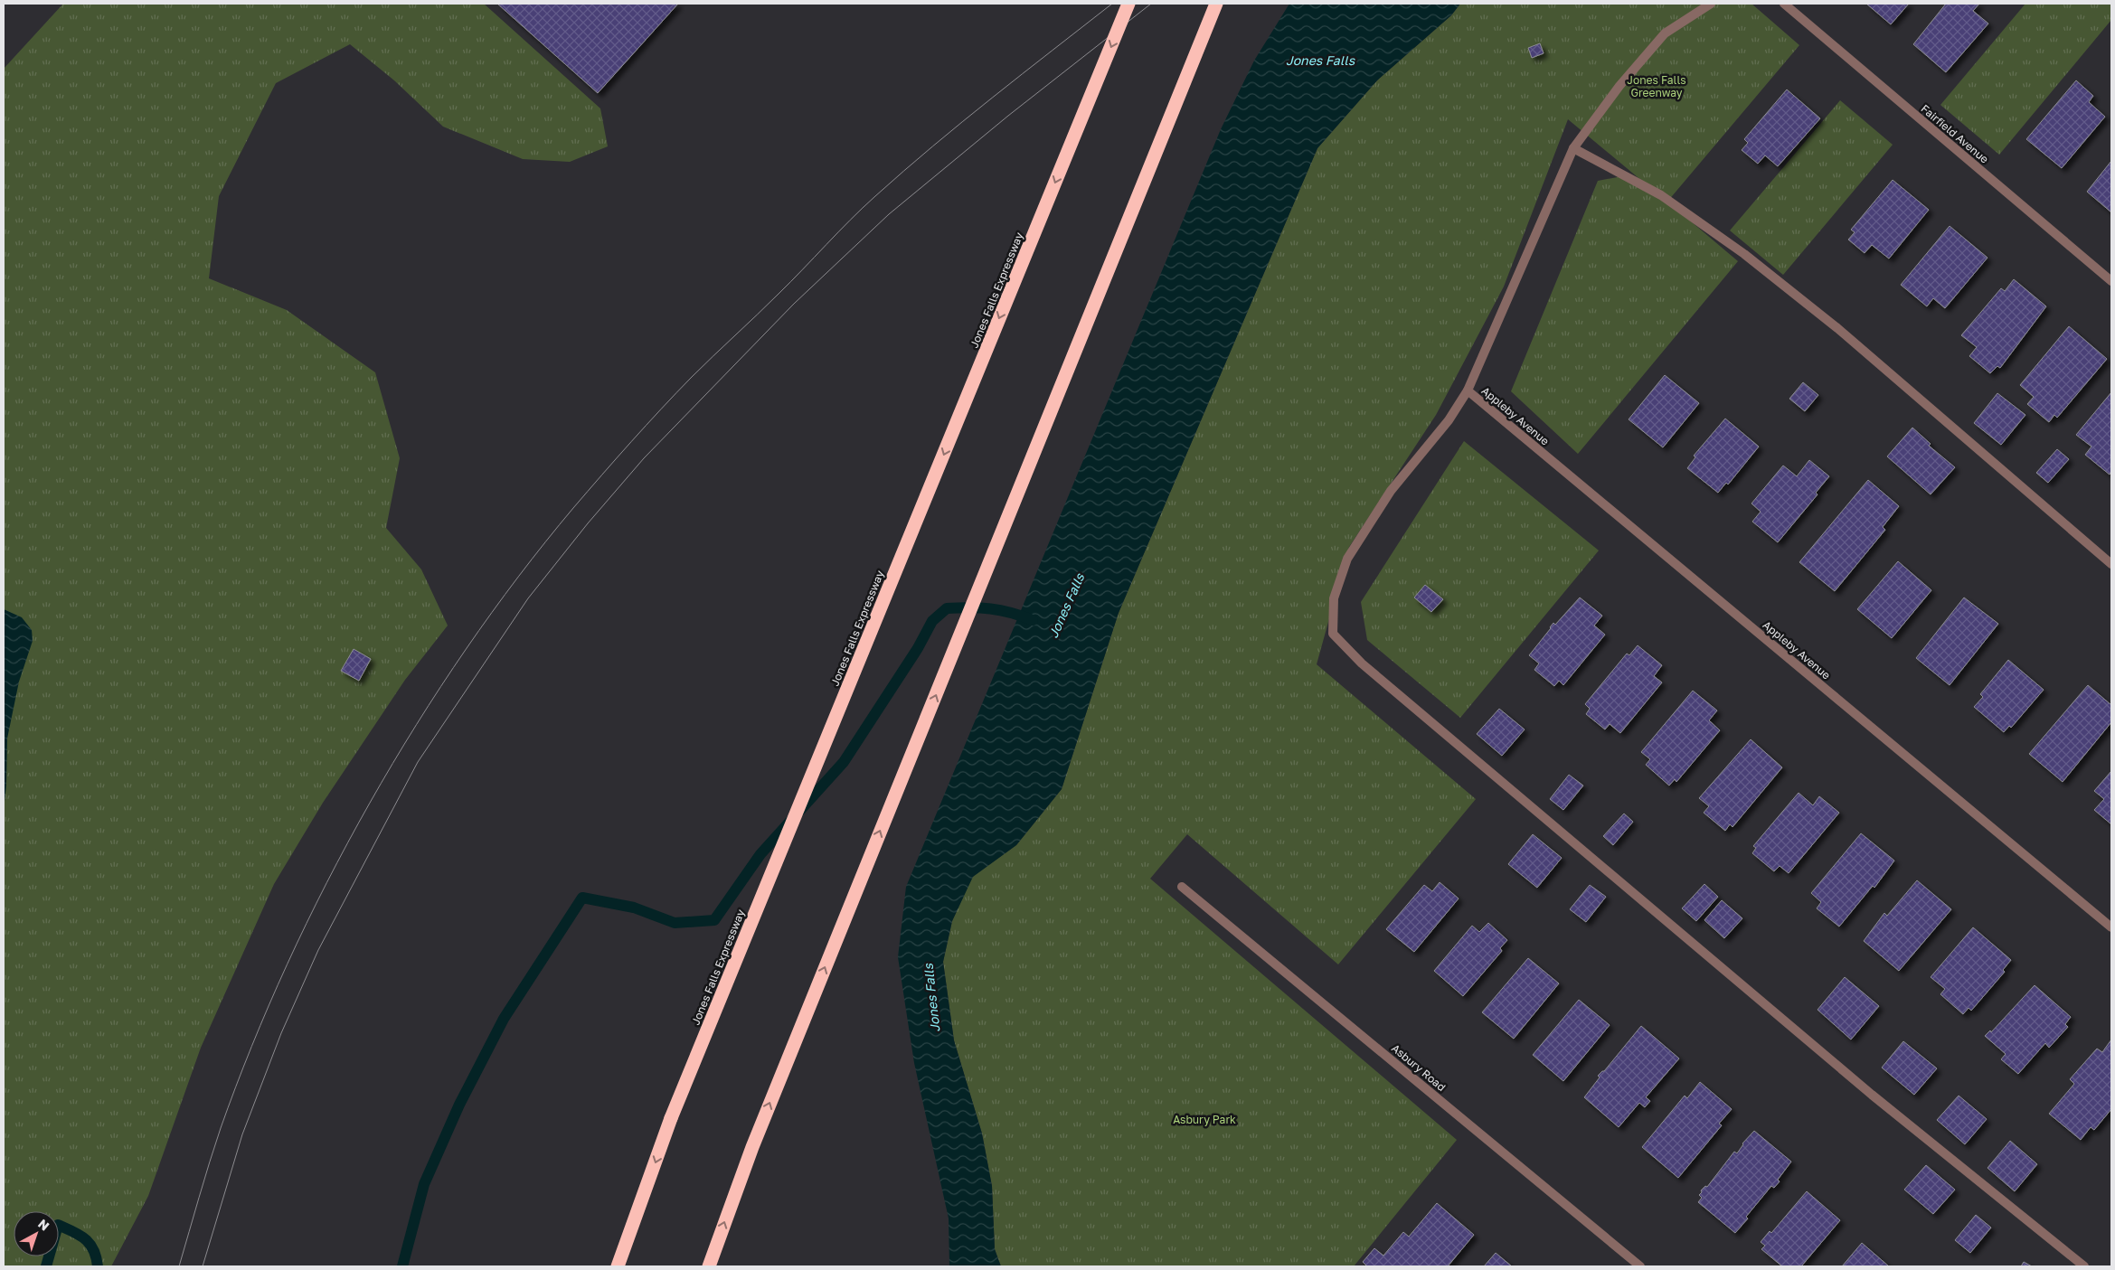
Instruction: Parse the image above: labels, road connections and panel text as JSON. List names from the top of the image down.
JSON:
{
  "streets": {
    "highway": ["Jones Falls Expressway"],
    "street": ["Fairfield Avenue", "Appleby Avenue", "Asbury Road"]
  },
  "water": ["Jones Falls"],
  "parks": ["Jones Falls Greenway", "Asbury Park"],
  "north": "top right"
}
